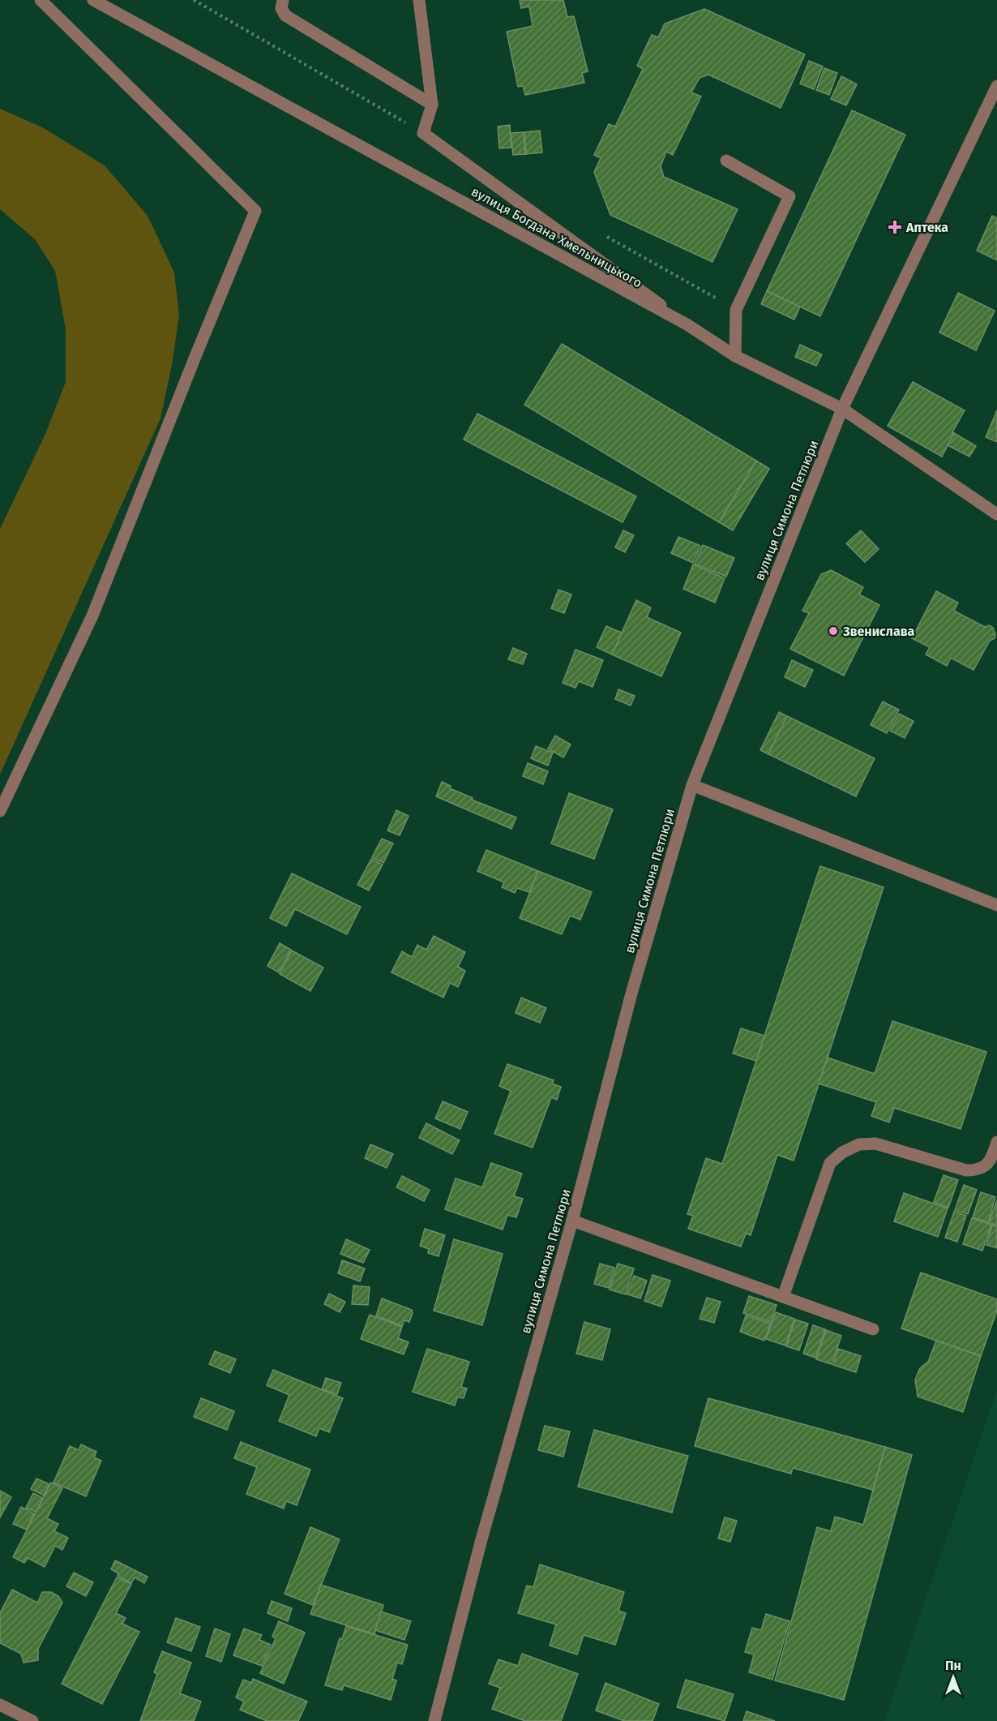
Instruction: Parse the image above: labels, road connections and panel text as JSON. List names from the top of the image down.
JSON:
{
  "streets": {
    "street": ["вулиця Богдана Хмельницького", "вулиця Симона Петлюри"]
  },
  "crossings": [
    ["вулиця Богдана Хмельницького", "вулиця Симона Петлюри"]
  ],
  "places": {
    "health": ["Аптека"],
    "other": ["Звенислава"]
  },
  "north": "top"
}
